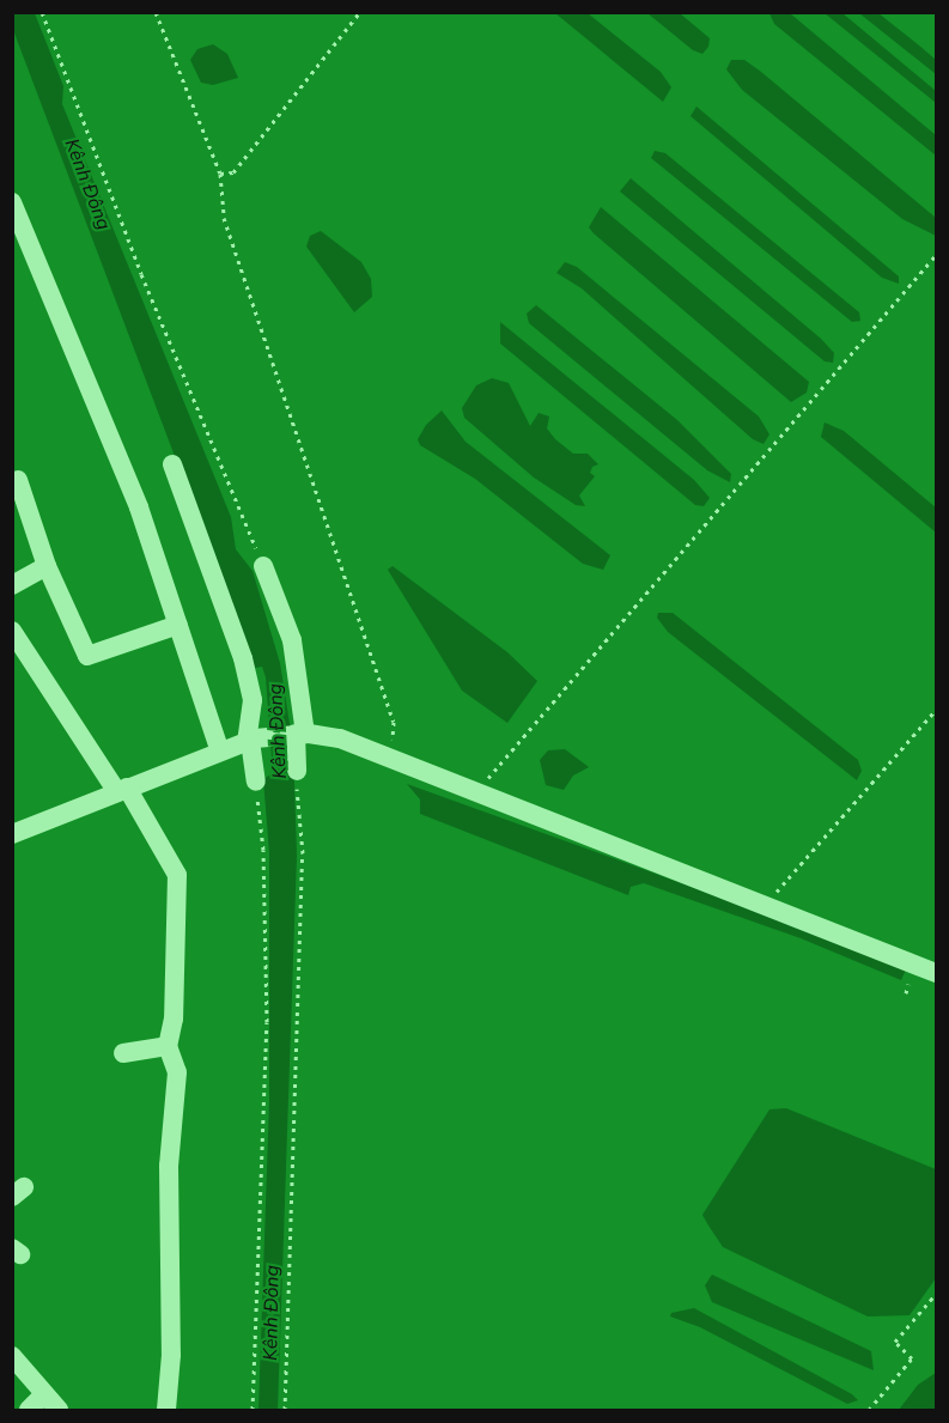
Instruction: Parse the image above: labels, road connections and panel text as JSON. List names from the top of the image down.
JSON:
{
  "water": ["Kênh Đông"]
}
